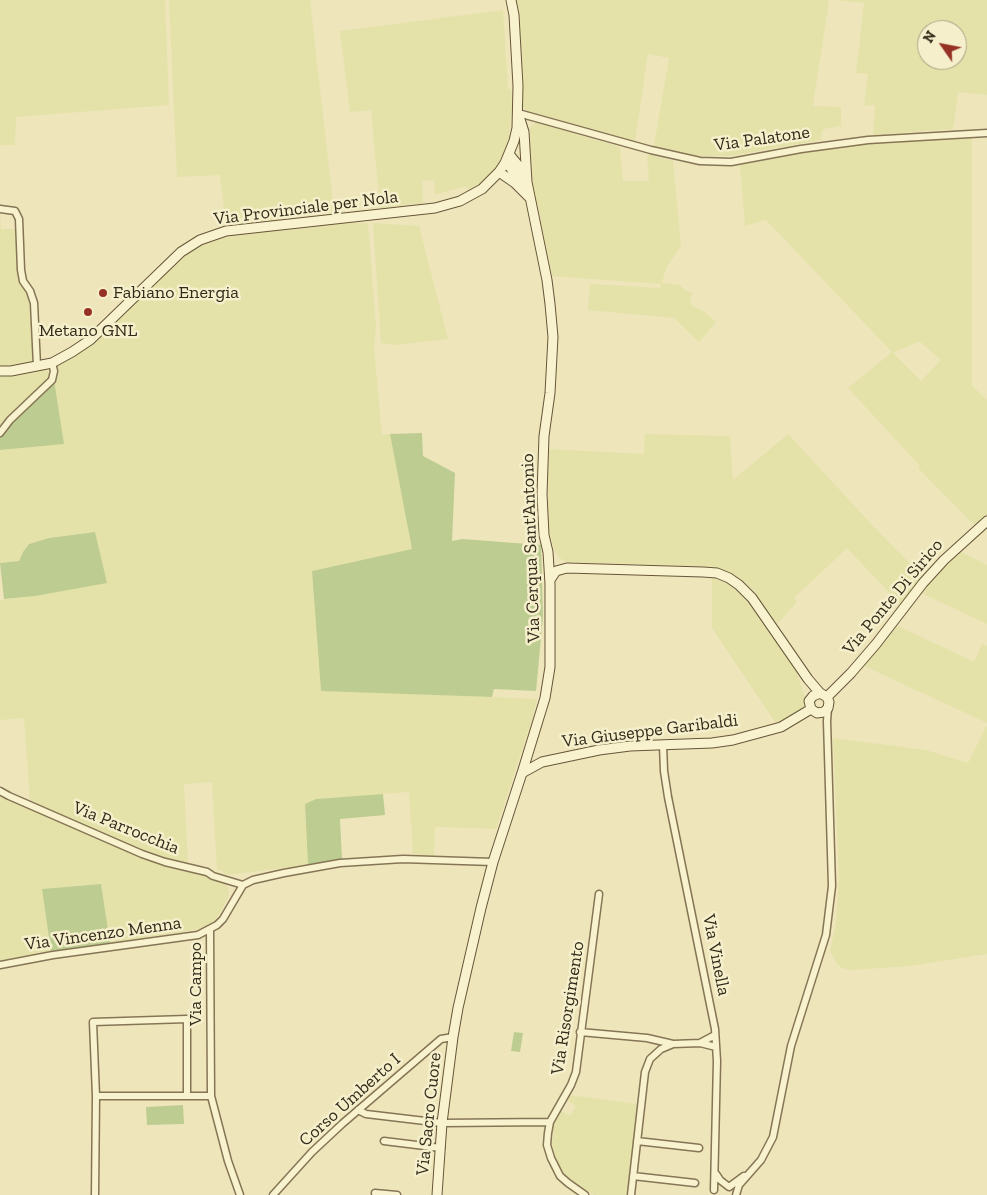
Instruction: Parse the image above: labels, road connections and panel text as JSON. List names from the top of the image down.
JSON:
{
  "streets": {
    "street": [
      "Via Palatone",
      "Via Provinciale per Nola",
      "Via Cerqua Sant'Antonio",
      "Via Ponte Di Sirico",
      "Via Giuseppe Garibaldi",
      "Via Parrocchia",
      "Via Vincenzo Menna",
      "Via Vinella",
      "Via Campo",
      "Via Risorgimento",
      "Corso Umberto I",
      "Via Sacro Cuore"
    ]
  },
  "crossings": [
    ["Via Palatone", "Via Provinciale per Nola"],
    ["Via Provinciale per Nola", "Via Cerqua Sant'Antonio"],
    ["Via Cerqua Sant'Antonio", "Via Giuseppe Garibaldi"],
    ["Via Ponte Di Sirico", "Via Giuseppe Garibaldi"],
    ["Via Giuseppe Garibaldi", "Via Vinella"],
    ["Via Parrocchia", "Via Campo"],
    ["Via Vincenzo Menna", "Via Campo"],
    ["Corso Umberto I", "Via Sacro Cuore"]
  ],
  "places": ["Fabiano Energia", "Metano GNL"],
  "north": "top left"
}
